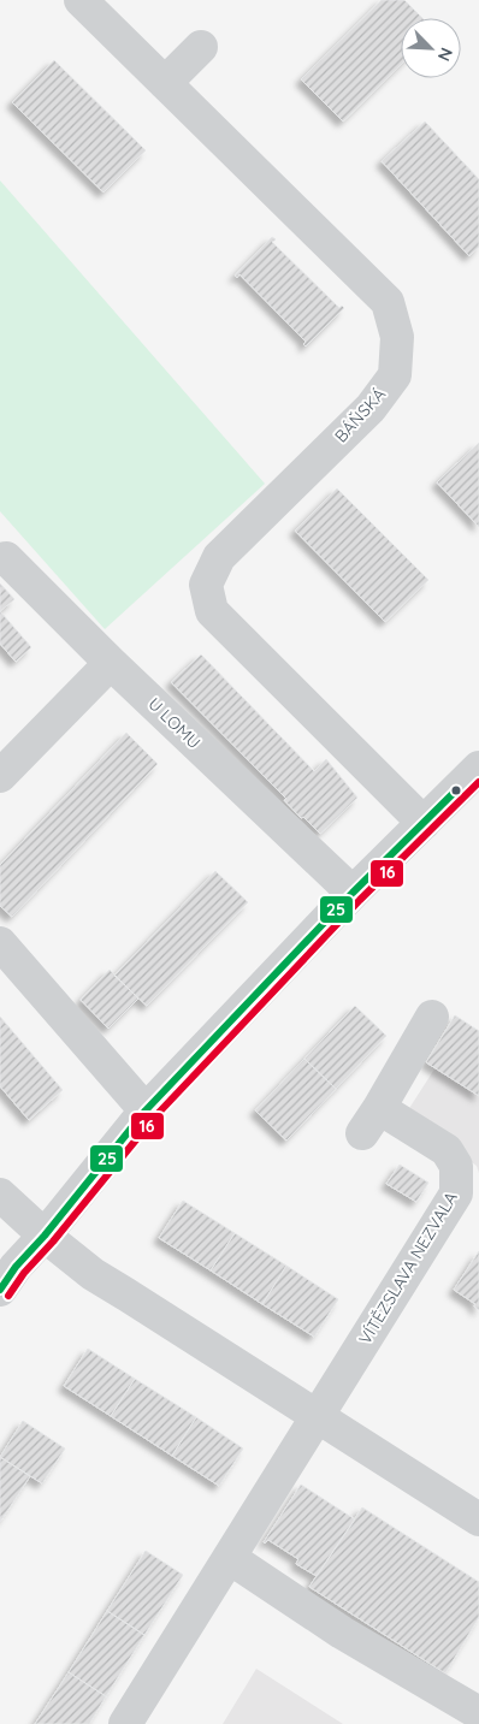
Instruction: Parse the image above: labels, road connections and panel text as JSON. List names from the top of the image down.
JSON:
{
  "streets": {
    "street": ["BÁŇSKÁ", "U LOMU", "VÍTĚZSLAVA NEZVALA"]
  },
  "lines": ["transit line 16", "transit line 25"],
  "north": "bottom right"
}
